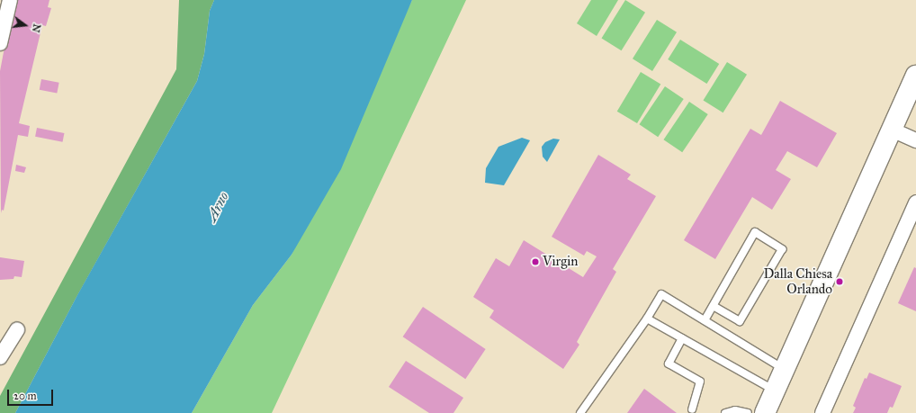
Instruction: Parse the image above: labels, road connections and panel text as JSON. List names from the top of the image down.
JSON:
{
  "water": ["Arno"],
  "places": ["Virgin", "Dalla Chiesa Orlando"],
  "scale_bar": "20 m",
  "north": "right"
}
